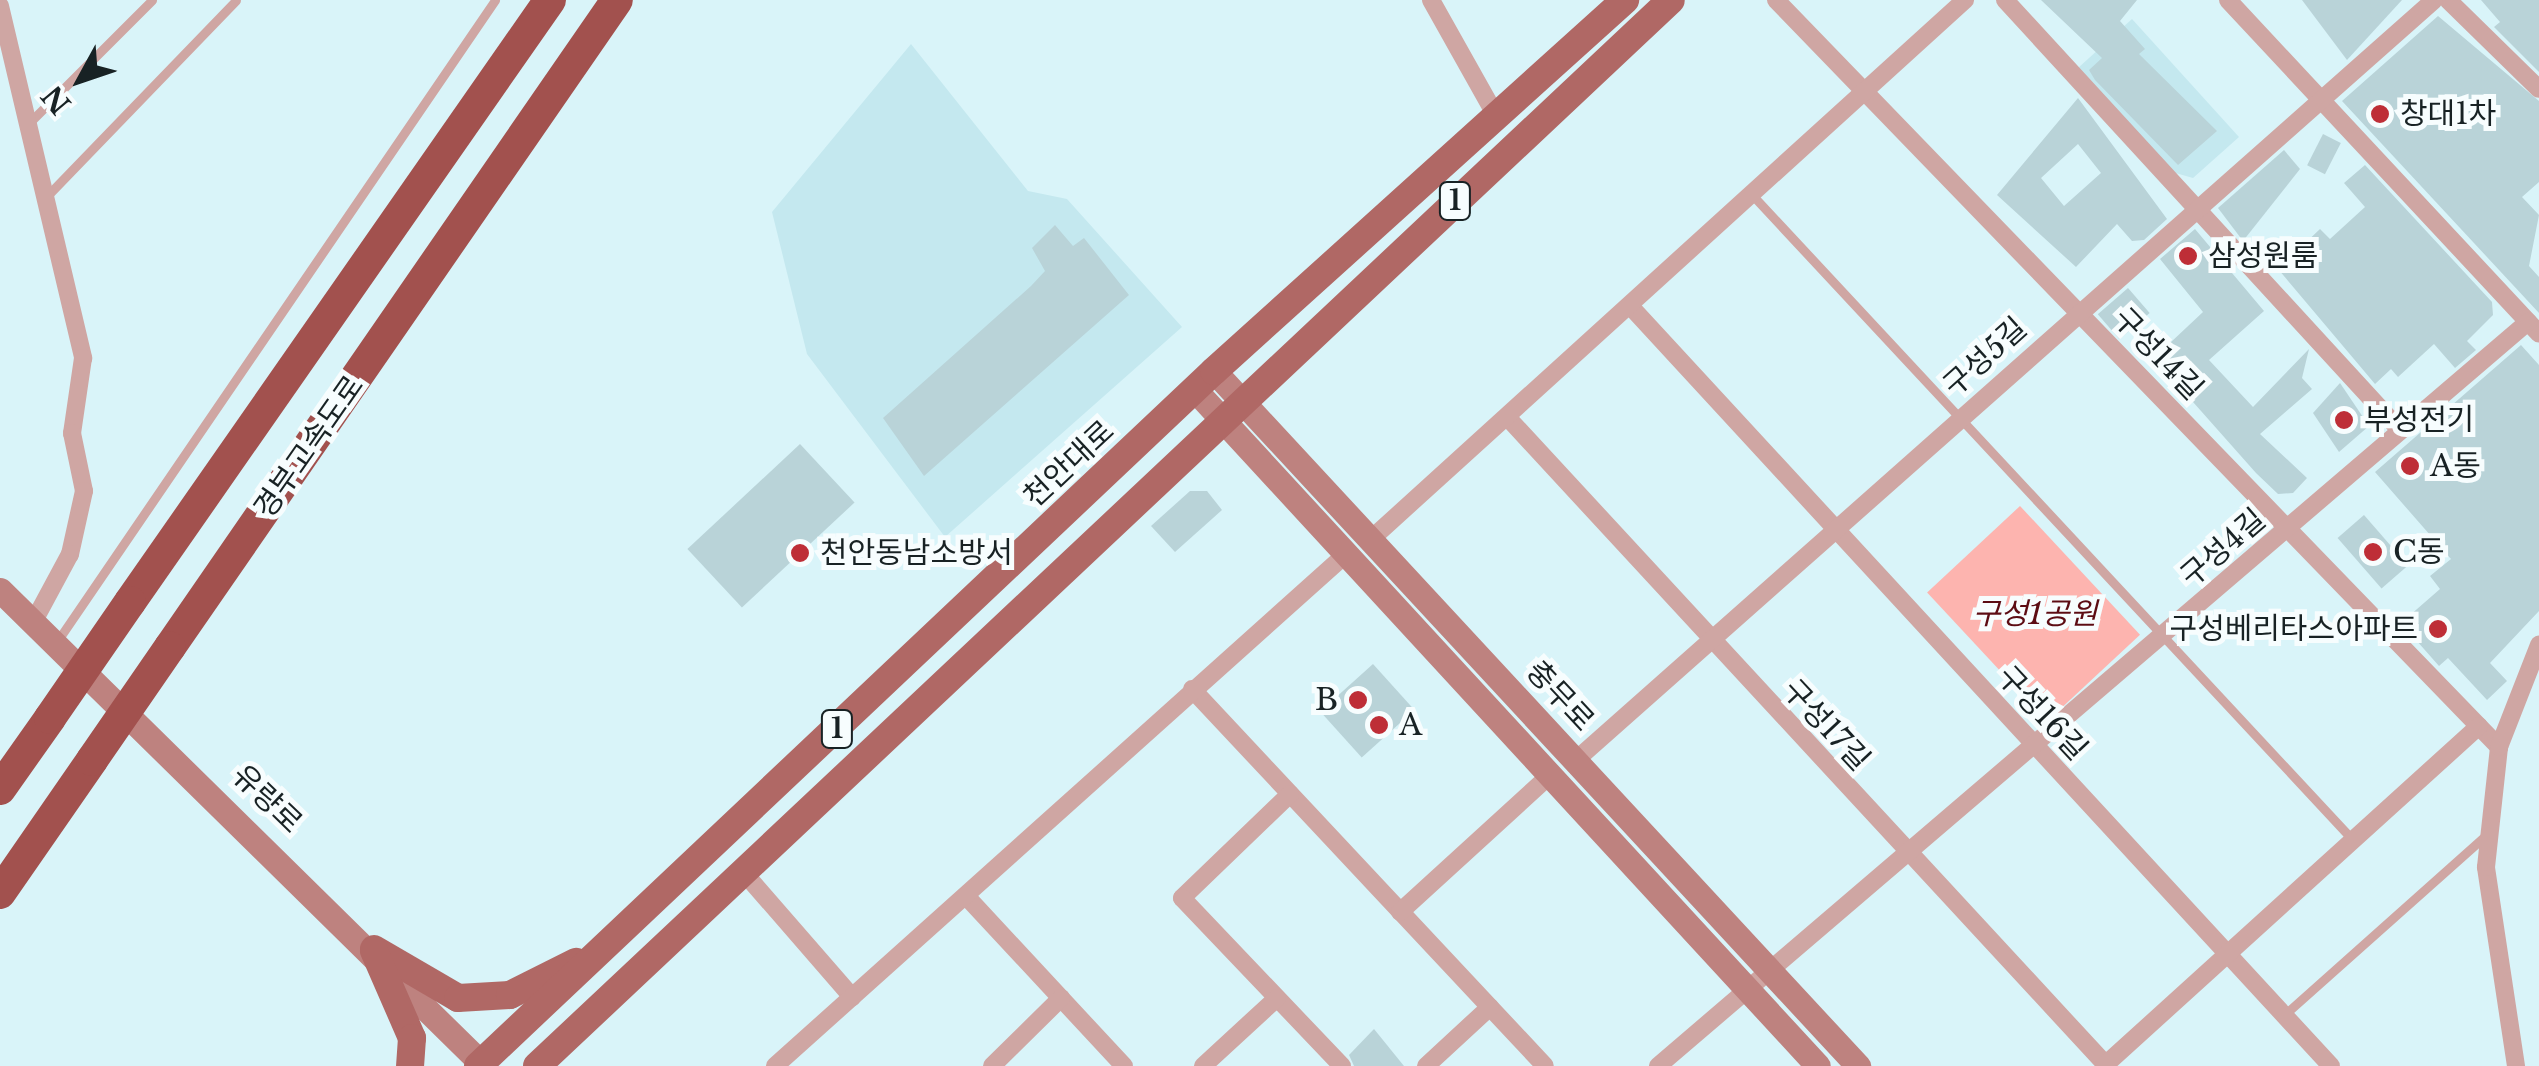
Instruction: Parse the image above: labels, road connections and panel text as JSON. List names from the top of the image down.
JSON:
{
  "streets": {
    "highway": ["경부고속도로"],
    "main road": [
      "1",
      "천안대로",
      "충무로",
      "유량로"
    ],
    "street": [
      "구성14길",
      "구성5길",
      "구성4길",
      "구성16길",
      "구성17길"
    ]
  },
  "crossings": [
    ["1", "충무로"],
    ["구성14길", "구성5길"],
    ["구성14길", "구성4길"],
    ["구성5길", "충무로"],
    ["구성5길", "구성16길"],
    ["구성5길", "구성17길"],
    ["천안대로", "충무로"],
    ["천안대로", "유량로"],
    ["구성4길", "충무로"],
    ["구성4길", "구성16길"],
    ["구성4길", "구성17길"]
  ],
  "parks": ["구성1공원"],
  "places": [
    "창대1차",
    "삼성원룸",
    "부성전기",
    "A동",
    "C동",
    "천안동남소방서",
    "구성베리타스아파트",
    "B",
    "A"
  ],
  "north": "bottom left"
}
